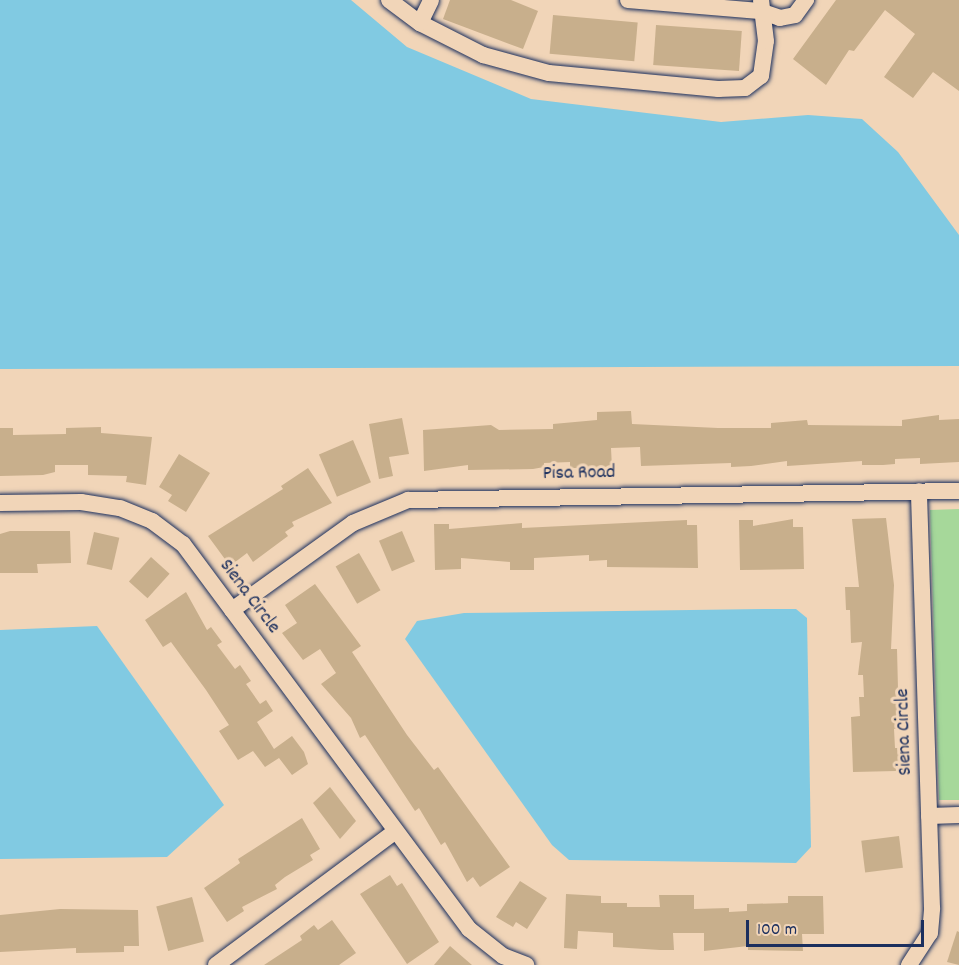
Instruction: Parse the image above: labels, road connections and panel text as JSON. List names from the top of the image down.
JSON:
{
  "streets": {
    "street": ["Pisa Road", "Siena Circle"]
  },
  "crossings": [
    ["Pisa Road", "Siena Circle"]
  ],
  "scale_bar": "100 m"
}
